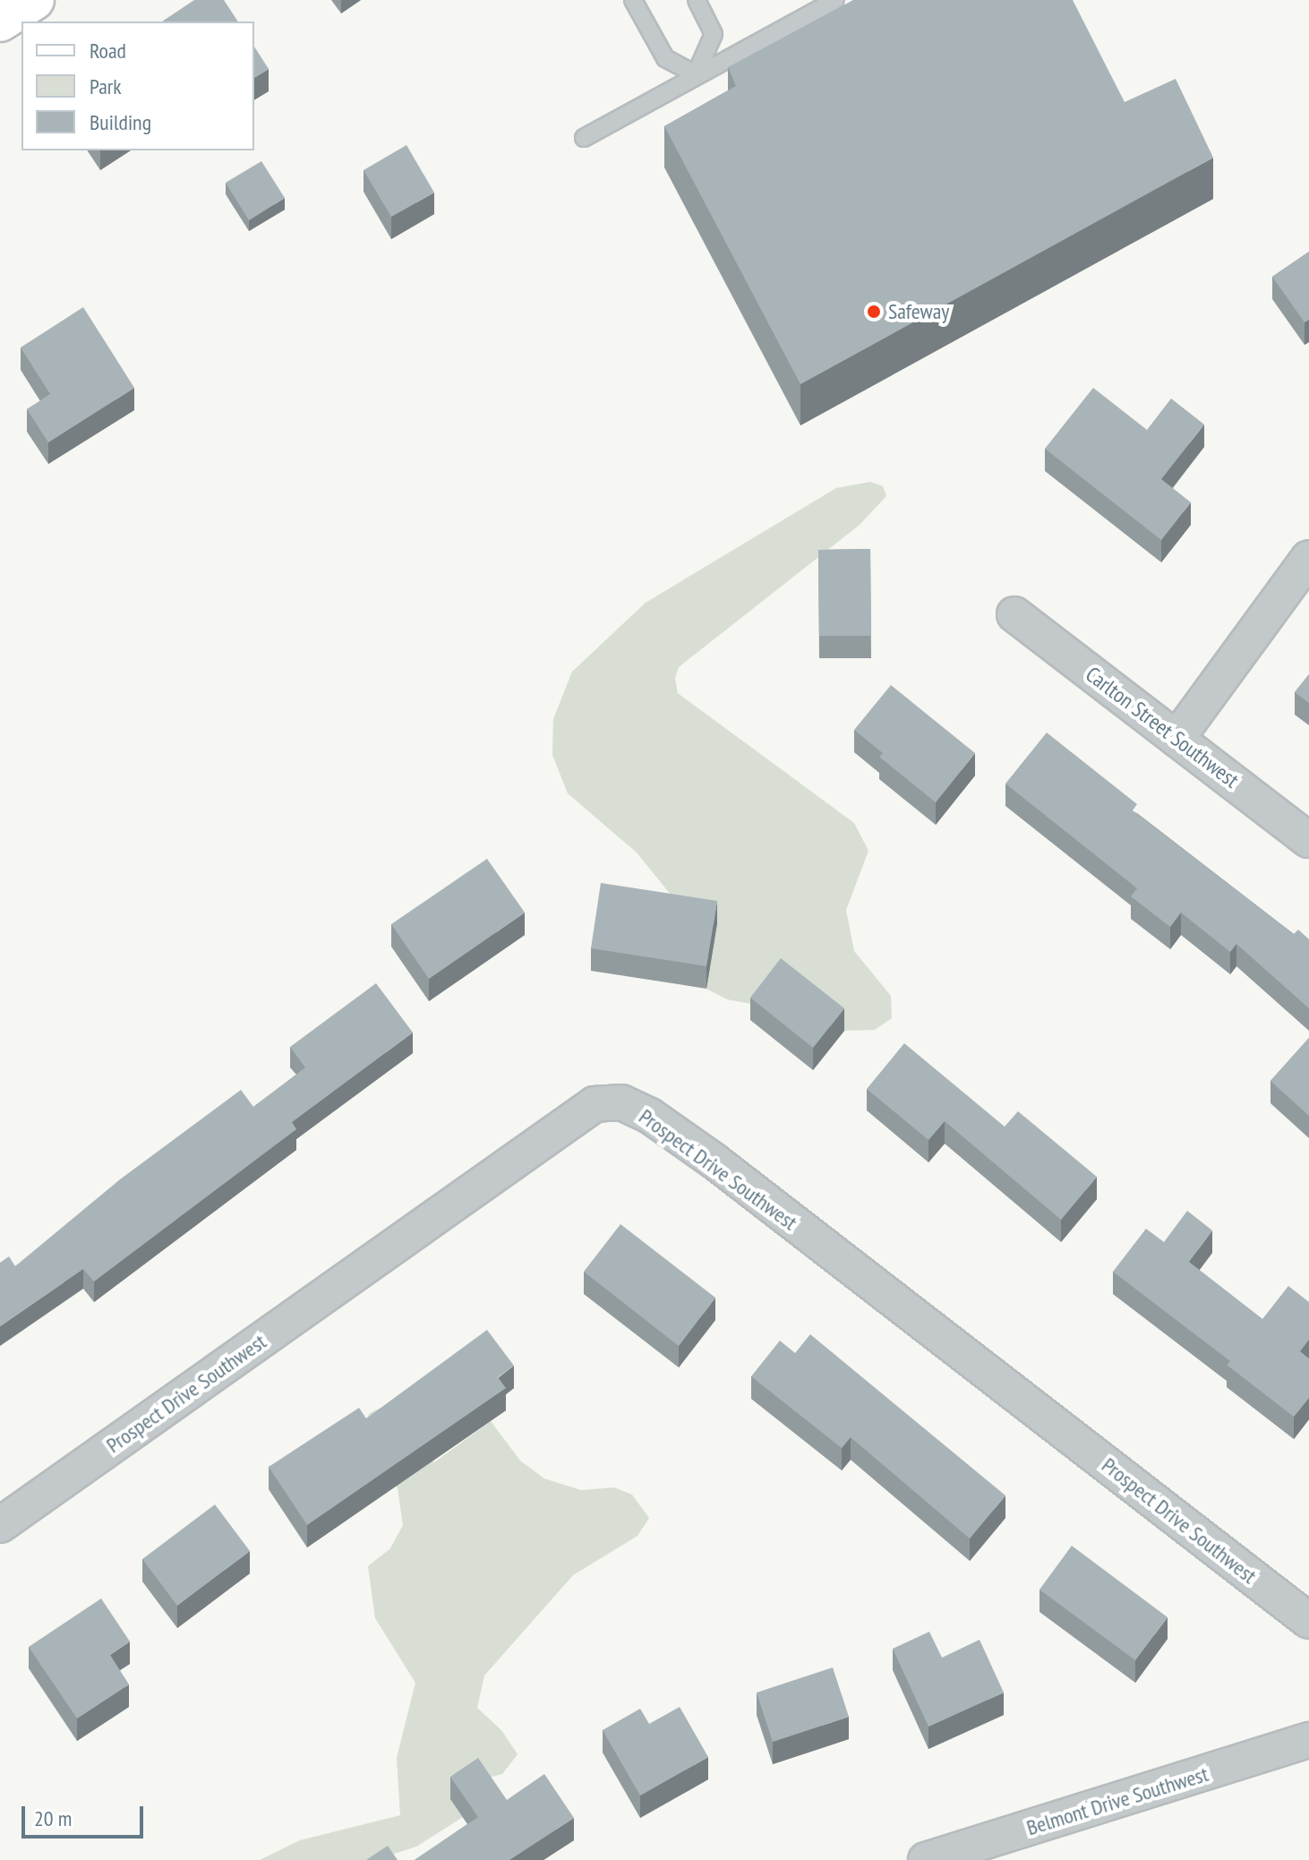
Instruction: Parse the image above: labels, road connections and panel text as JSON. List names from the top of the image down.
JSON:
{
  "streets": {
    "street": ["Carlton Street Southwest", "Prospect Drive Southwest", "Belmont Drive Southwest"]
  },
  "places": ["Safeway"],
  "legend": ["Road", "Park", "Building"],
  "scale_bar": "20 m"
}
